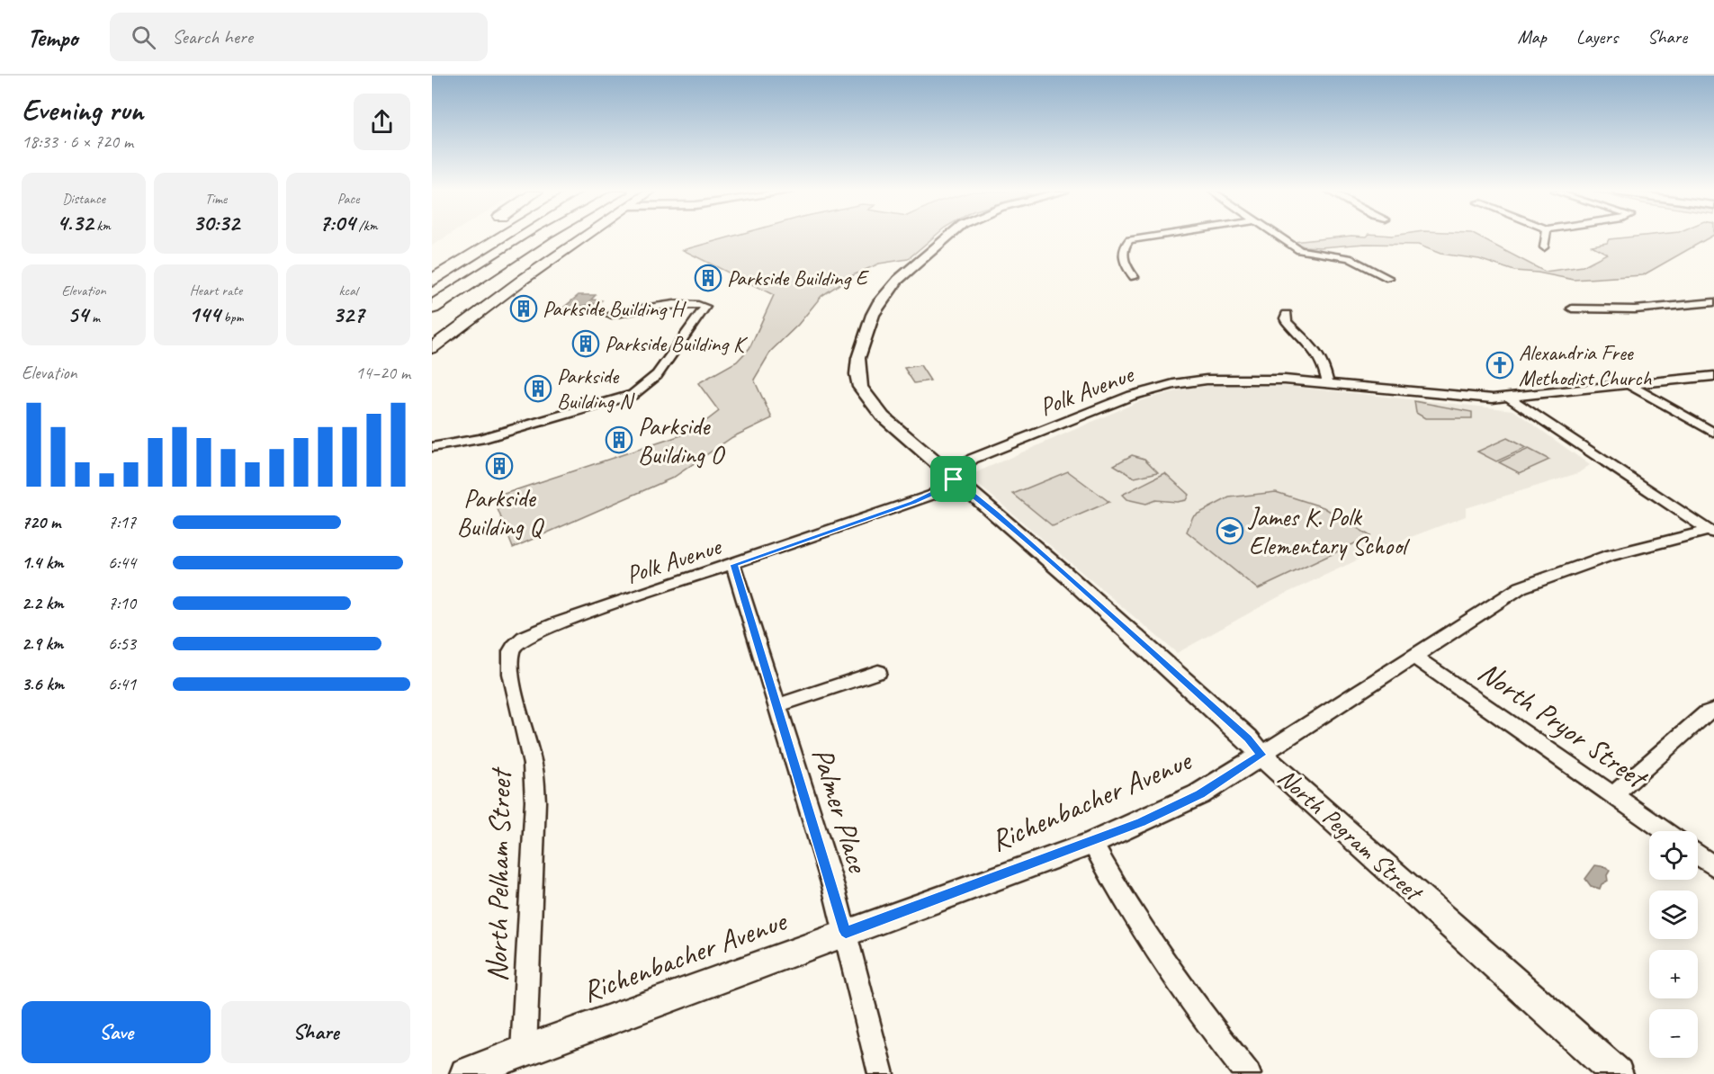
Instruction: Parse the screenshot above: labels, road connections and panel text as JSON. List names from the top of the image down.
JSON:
{
  "streets": {
    "street": [
      "Polk Avenue",
      "North Pryor Street",
      "Richenbacher Avenue",
      "Palmer Place",
      "North Pegram Street",
      "North Pelham Street"
    ]
  },
  "crossings": [
    ["Polk Avenue", "Palmer Place"],
    ["Polk Avenue", "North Pegram Street"],
    ["Polk Avenue", "North Pelham Street"],
    ["North Pryor Street", "Richenbacher Avenue"],
    ["Richenbacher Avenue", "Palmer Place"],
    ["Richenbacher Avenue", "North Pegram Street"],
    ["Richenbacher Avenue", "North Pelham Street"]
  ],
  "places": {
    "building": [
      "Parkside Building E",
      "Parkside Building H",
      "Parkside Building K",
      "Parkside Building N",
      "Parkside Building O",
      "Parkside Building Q"
    ],
    "church": ["Alexandria Free Methodist Church"],
    "school or university": ["James K. Polk Elementary School"]
  },
  "page": {
    "header": "Tempo",
    "search": "Search here",
    "nav": ["Map", "Layers", "Share"],
    "heading": ["Evening run", "18:33 · 6 × 720 m"],
    "stats": [
      ["Distance", "4.32 km"],
      ["Time", "30:32"],
      ["Pace", "7:04 /km"],
      ["Elevation", "54 m"],
      ["Heart rate", "144 bpm"],
      ["kcal", "327"]
    ],
    "chart": ["Elevation", "14–20 m"],
    "list": [
      {
        "name": "720 m",
        "note": "7:17"
      },
      {
        "name": "1.4 km",
        "note": "6:44"
      },
      {
        "name": "2.2 km",
        "note": "7:10"
      },
      {
        "name": "2.9 km",
        "note": "6:53"
      },
      {
        "name": "3.6 km",
        "note": "6:41"
      }
    ],
    "map_buttons": ["+", "−"],
    "buttons": ["Save", "Share"]
  }
}
